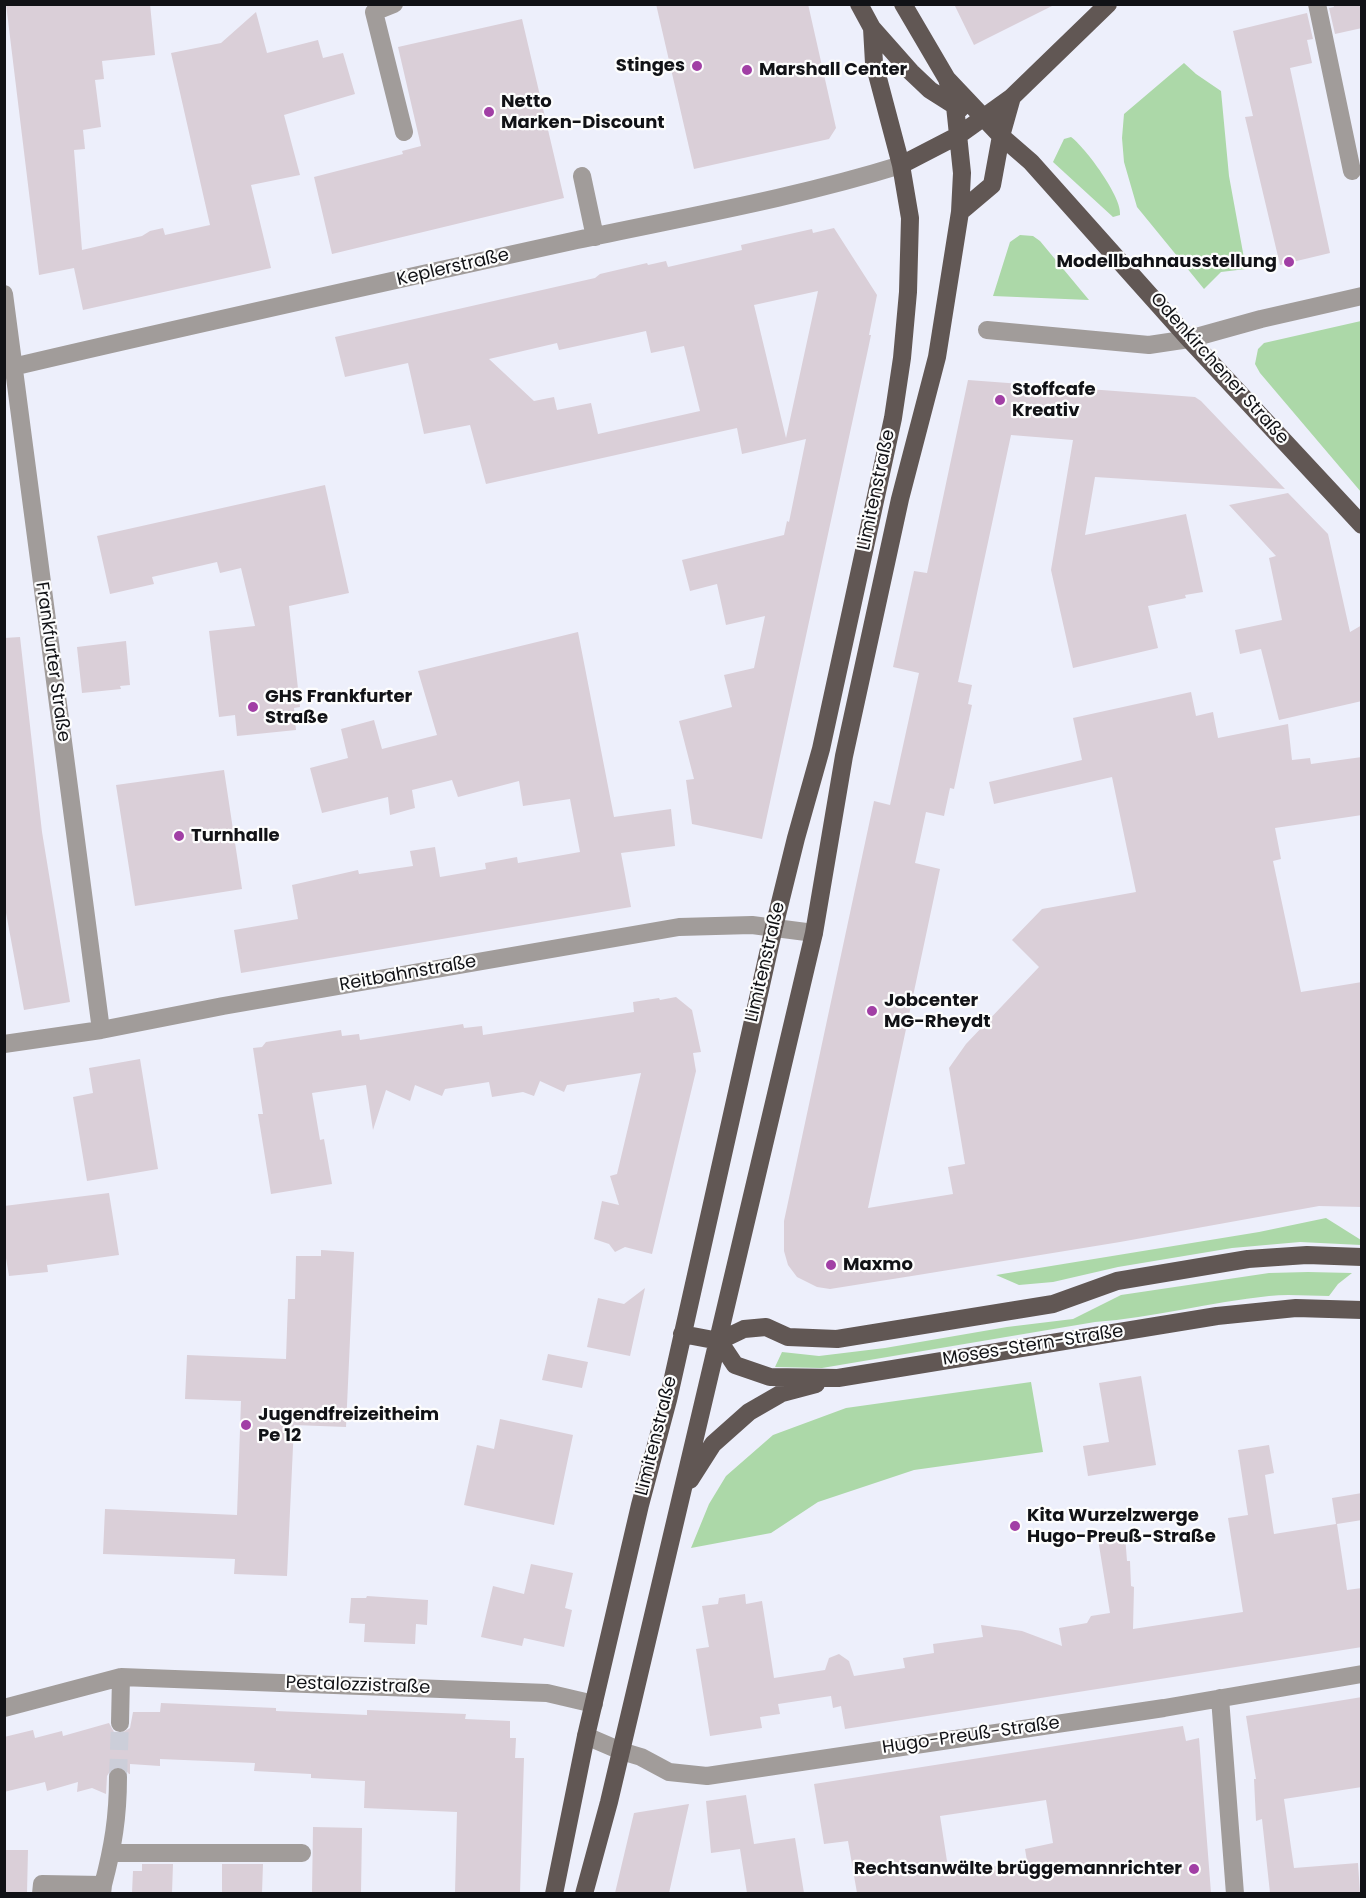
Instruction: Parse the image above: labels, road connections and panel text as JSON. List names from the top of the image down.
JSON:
{
  "streets": {
    "main road": ["Odenkirchener Straße", "Limitenstraße", "Moses-Stern-Straße"],
    "street": [
      "Keplerstraße",
      "Frankfurter Straße",
      "Reitbahnstraße",
      "Pestalozzistraße",
      "Hugo-Preuß-Straße"
    ]
  },
  "crossings": [
    ["Keplerstraße", "Limitenstraße"],
    ["Keplerstraße", "Frankfurter Straße"],
    ["Odenkirchener Straße", "Limitenstraße"],
    ["Limitenstraße", "Reitbahnstraße"],
    ["Limitenstraße", "Moses-Stern-Straße"],
    ["Limitenstraße", "Pestalozzistraße"],
    ["Limitenstraße", "Hugo-Preuß-Straße"],
    ["Frankfurter Straße", "Reitbahnstraße"]
  ],
  "places": [
    "Stinges",
    "Marshall Center",
    "Netto Marken-Discount",
    "Modellbahnausstellung",
    "Stoffcafe Kreativ",
    "GHS Frankfurter Straße",
    "Turnhalle",
    "Jobcenter MG-Rheydt",
    "Maxmo",
    "Jugendfreizeitheim Pe 12",
    "Kita Wurzelzwerge Hugo-Preuß-Straße",
    "Rechtsanwälte brüggemannrichter"
  ]
}
